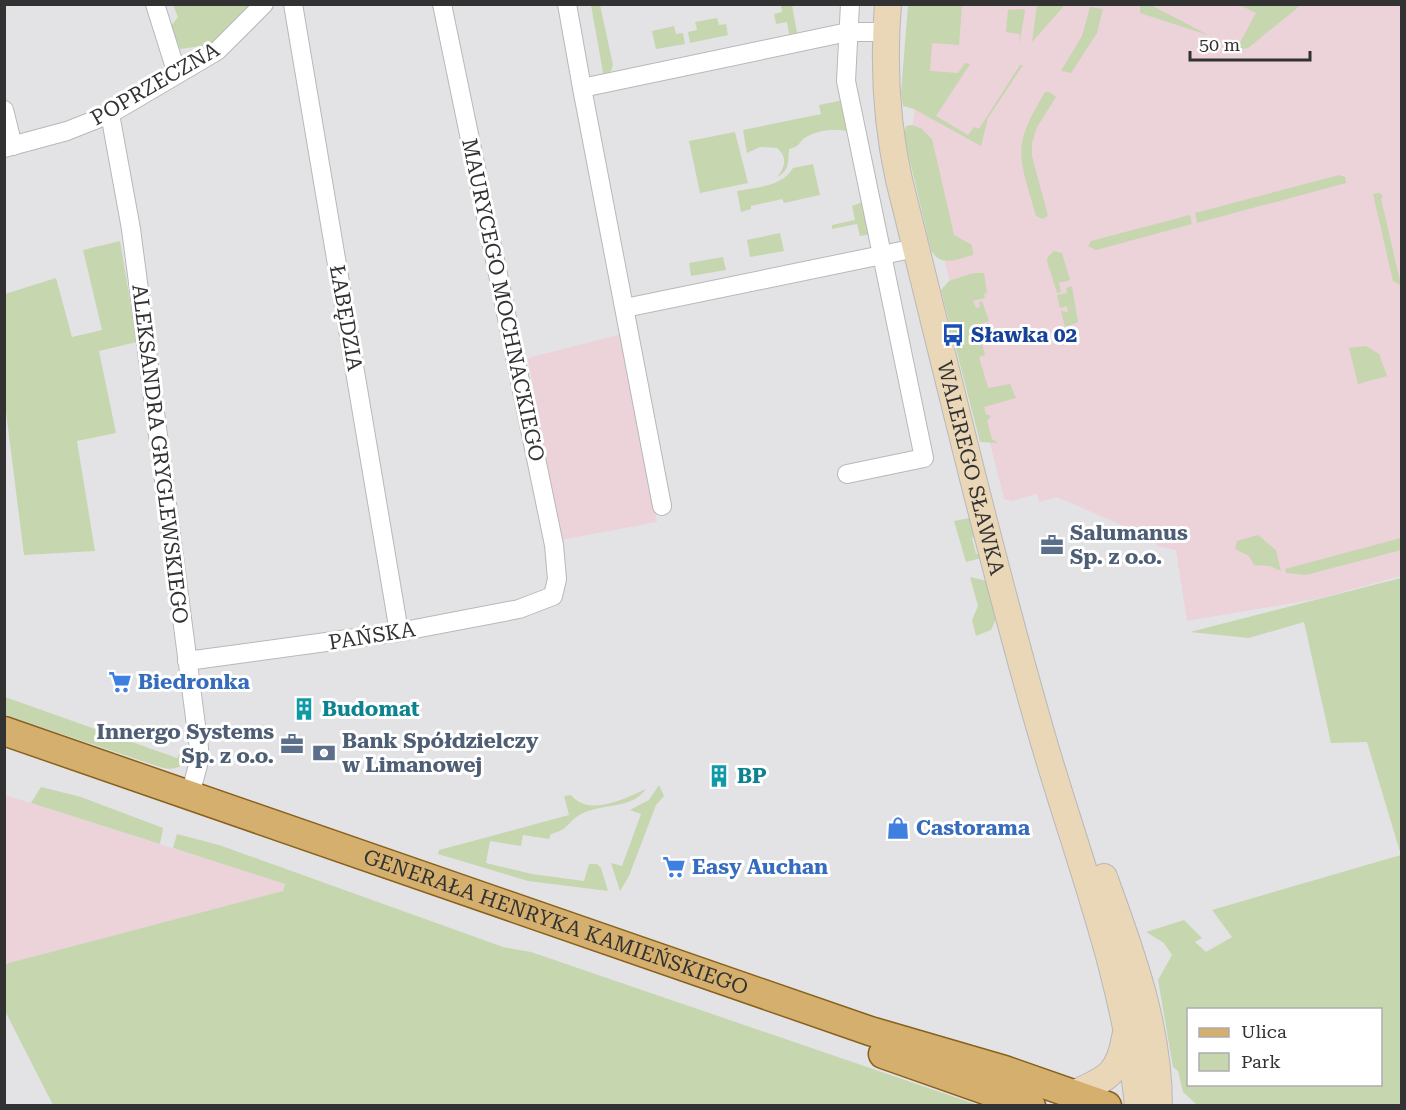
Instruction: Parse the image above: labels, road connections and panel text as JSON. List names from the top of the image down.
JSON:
{
  "streets": {
    "main road": ["GENERAŁA HENRYKA KAMIEŃSKIEGO"],
    "street": [
      "POPRZECZNA",
      "MAURYCEGO MOCHNACKIEGO",
      "ŁABĘDZIA",
      "ALEKSANDRA GRYGLEWSKIEGO",
      "WALEREGO SŁAWKA",
      "PAŃSKA"
    ]
  },
  "crossings": [
    ["POPRZECZNA", "ALEKSANDRA GRYGLEWSKIEGO"],
    ["MAURYCEGO MOCHNACKIEGO", "PAŃSKA"],
    ["ŁABĘDZIA", "PAŃSKA"],
    ["ALEKSANDRA GRYGLEWSKIEGO", "PAŃSKA"],
    ["ALEKSANDRA GRYGLEWSKIEGO", "GENERAŁA HENRYKA KAMIEŃSKIEGO"],
    ["WALEREGO SŁAWKA", "GENERAŁA HENRYKA KAMIEŃSKIEGO"]
  ],
  "places": {
    "bus stop": ["Sławka 02"],
    "office": ["Salumanus Sp. z o.o.", "Innergo Systems Sp. z o.o."],
    "supermarket": ["Biedronka", "Easy Auchan"],
    "building": ["Budomat", "BP"],
    "bank": ["Bank Spółdzielczy w Limanowej"],
    "shop": ["Castorama"]
  },
  "legend": ["Ulica", "Park"],
  "scale_bar": "50 m"
}
